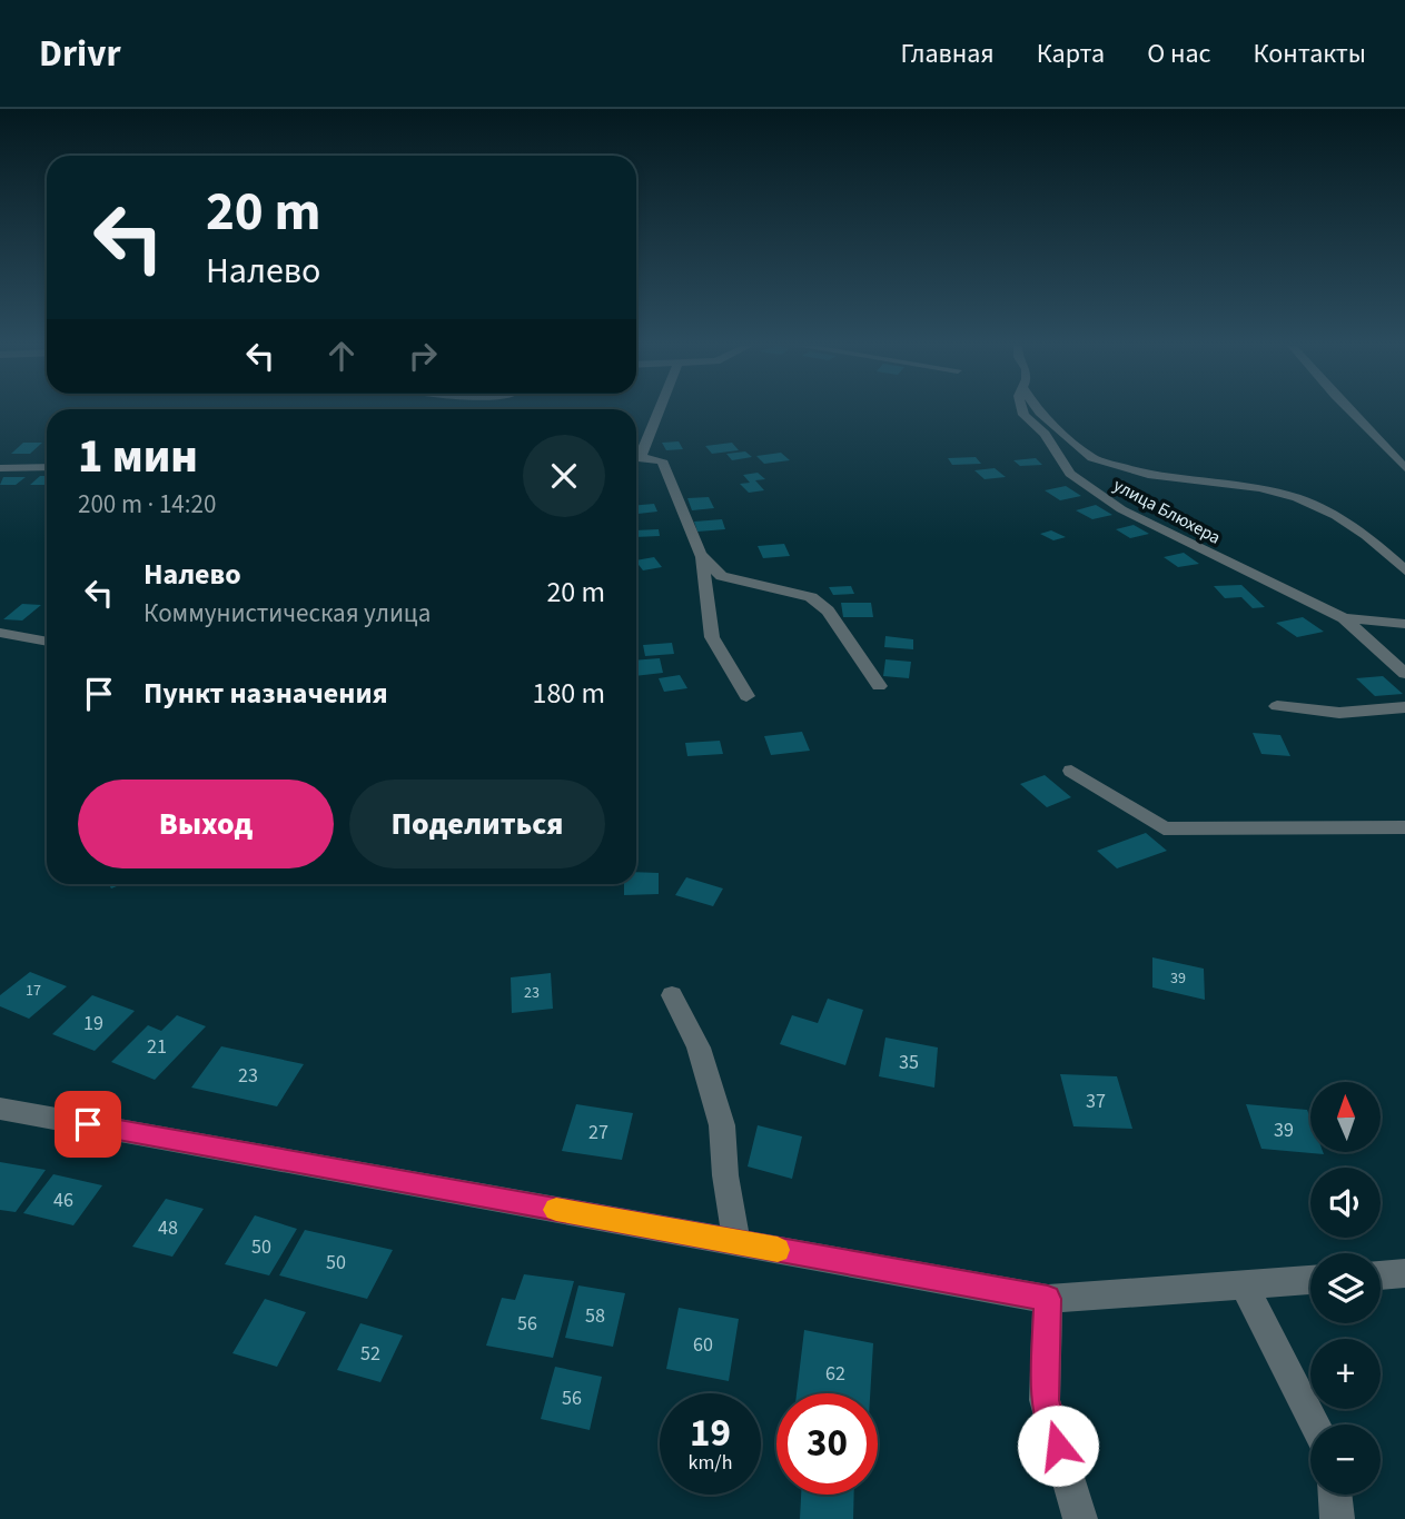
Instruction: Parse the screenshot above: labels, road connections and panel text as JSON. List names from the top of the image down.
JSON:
{
  "streets": {
    "street": ["улица Блюхера"]
  },
  "house_numbers": [
    "39",
    "17",
    "23",
    "19",
    "21",
    "35",
    "23",
    "37",
    "39",
    "27",
    "46",
    "48",
    "50",
    "50",
    "58",
    "56",
    "60",
    "52",
    "62",
    "56"
  ],
  "north": "top",
  "page": {
    "header": "Drivr",
    "nav": [
      "Главная",
      "Карта",
      "О нас",
      "Контакты"
    ],
    "turn": ["20 m", "Налево"],
    "heading": ["1 мин", "200 m · 14:20"],
    "list": [
      {
        "name": "Налево",
        "note": "Коммунистическая улица",
        "value": "20 m"
      },
      {
        "name": "Пункт назначения",
        "value": "180 m"
      }
    ],
    "buttons": ["Выход", "Поделиться"],
    "map_buttons": ["+", "−"],
    "speed": "19 km/h",
    "limit": "30"
  }
}
